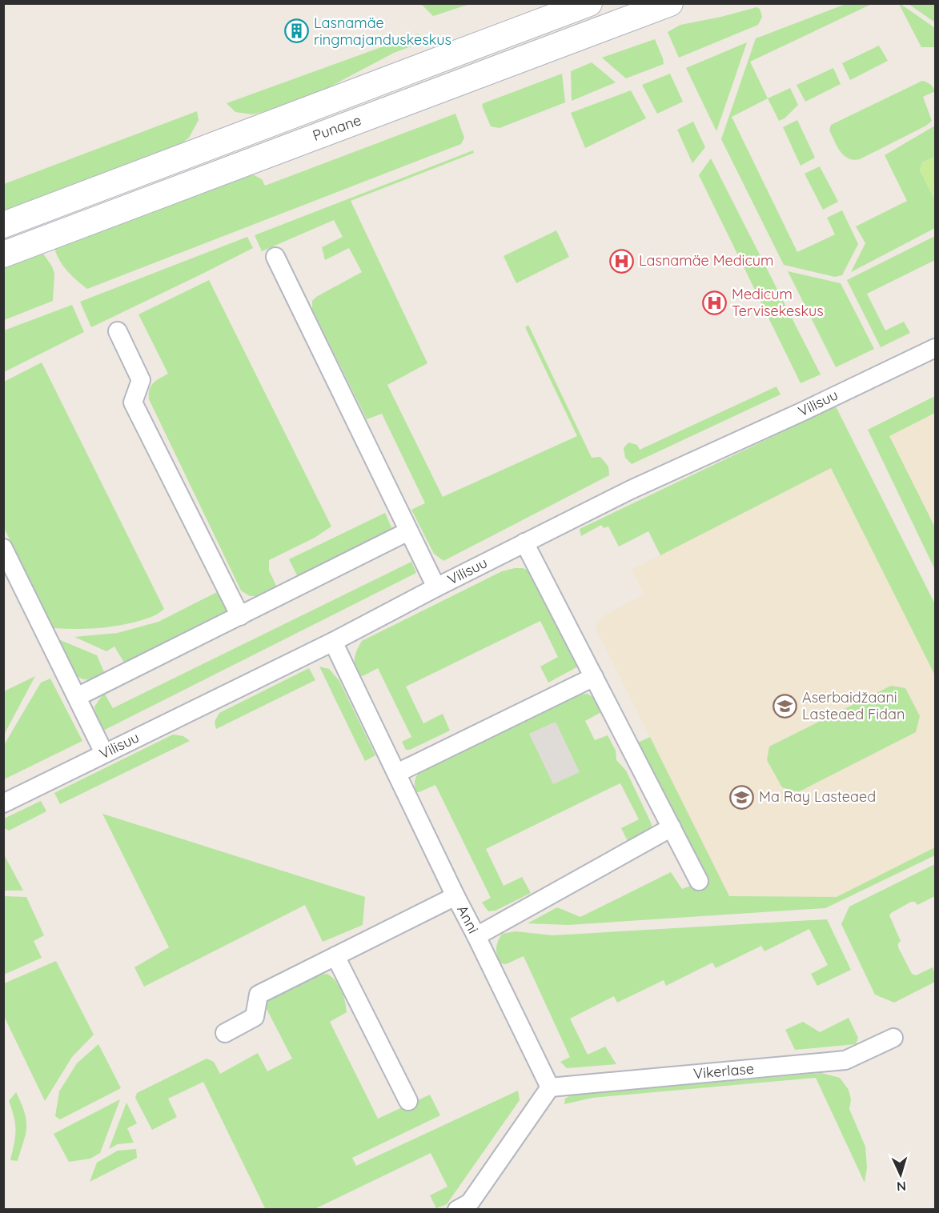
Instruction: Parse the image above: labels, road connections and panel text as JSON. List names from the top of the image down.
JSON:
{
  "streets": {
    "main road": ["Punane"],
    "street": ["Vilisuu", "Anni", "Vikerlase"]
  },
  "crossings": [
    ["Vilisuu", "Anni"],
    ["Anni", "Vikerlase"]
  ],
  "places": {
    "building": ["Lasnamäe ringmajanduskeskus"],
    "hospital": ["Lasnamäe Medicum", "Medicum Tervisekeskus"],
    "school or university": ["Aserbaidžaani Lasteaed Fidan", "Ma Ray Lasteaed"]
  },
  "north": "bottom"
}
